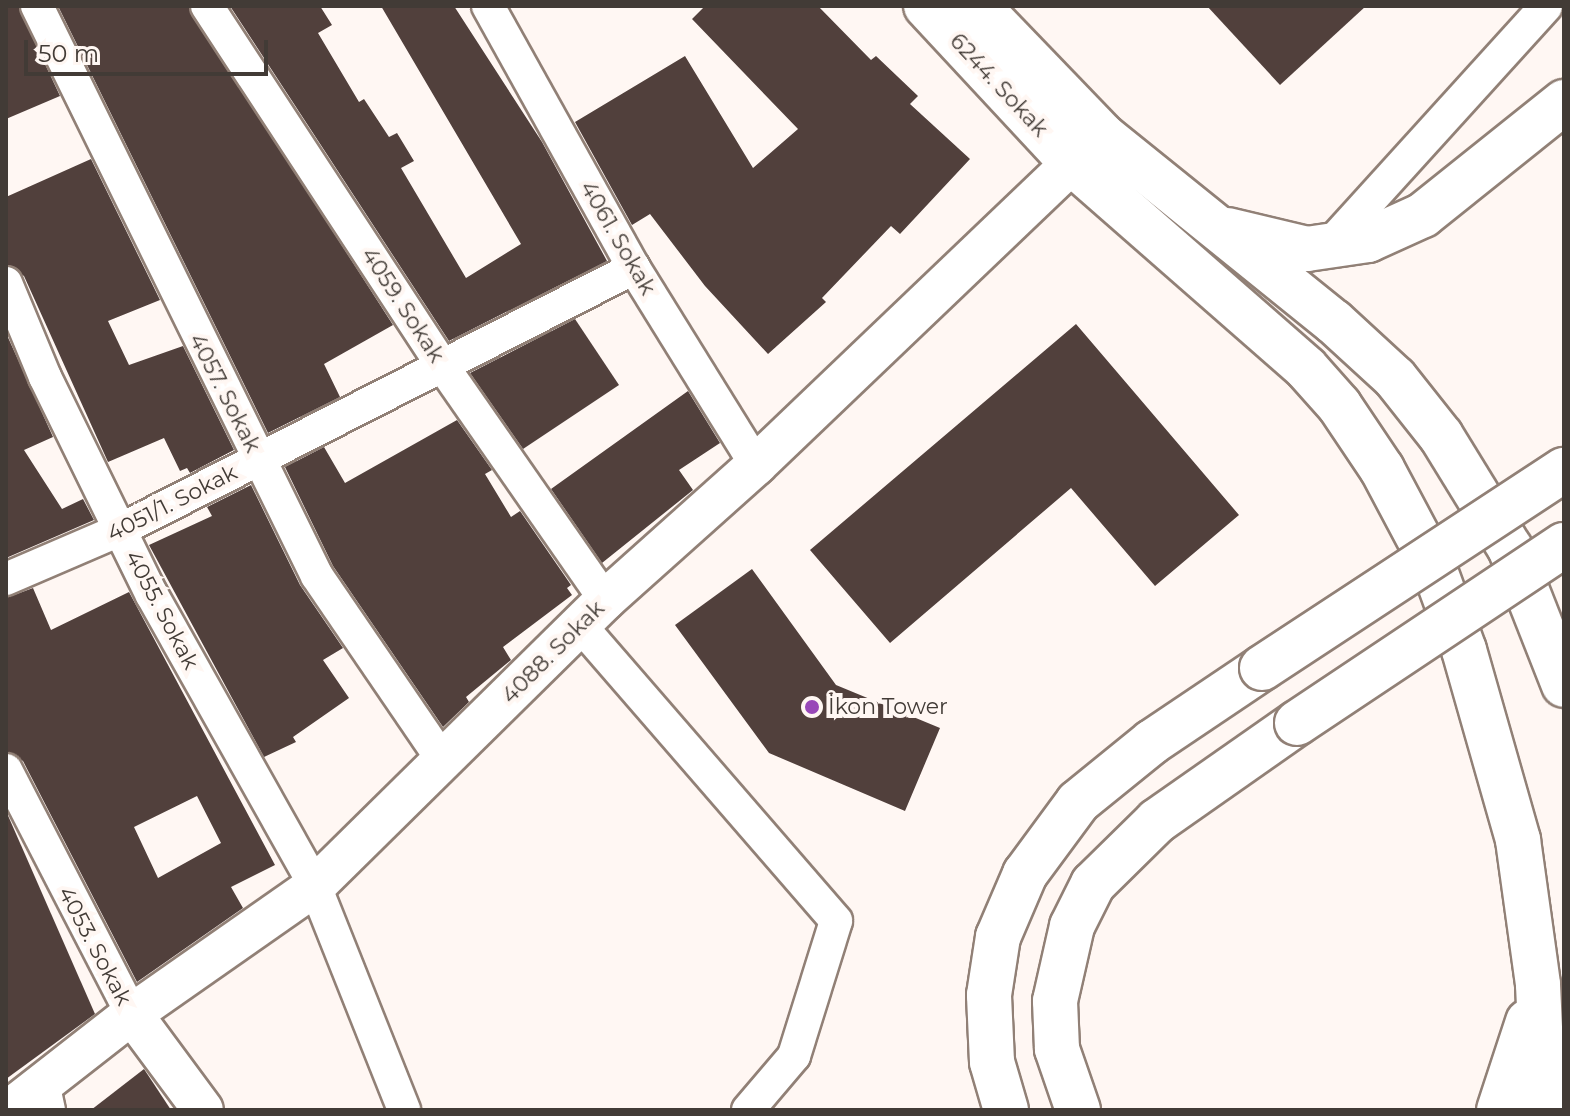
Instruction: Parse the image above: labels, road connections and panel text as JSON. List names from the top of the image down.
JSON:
{
  "streets": {
    "main road": ["6244. Sokak"],
    "street": [
      "4061. Sokak",
      "4059. Sokak",
      "4057. Sokak",
      "4051/1. Sokak",
      "4055. Sokak",
      "4088. Sokak",
      "4053. Sokak"
    ]
  },
  "crossings": [
    ["6244. Sokak", "4088. Sokak"],
    ["4061. Sokak", "4051/1. Sokak"],
    ["4061. Sokak", "4088. Sokak"],
    ["4059. Sokak", "4051/1. Sokak"],
    ["4059. Sokak", "4088. Sokak"],
    ["4057. Sokak", "4051/1. Sokak"],
    ["4057. Sokak", "4088. Sokak"],
    ["4051/1. Sokak", "4055. Sokak"],
    ["4055. Sokak", "4088. Sokak"],
    ["4088. Sokak", "4053. Sokak"]
  ],
  "places": ["İkon Tower"],
  "scale_bar": "50 m"
}
